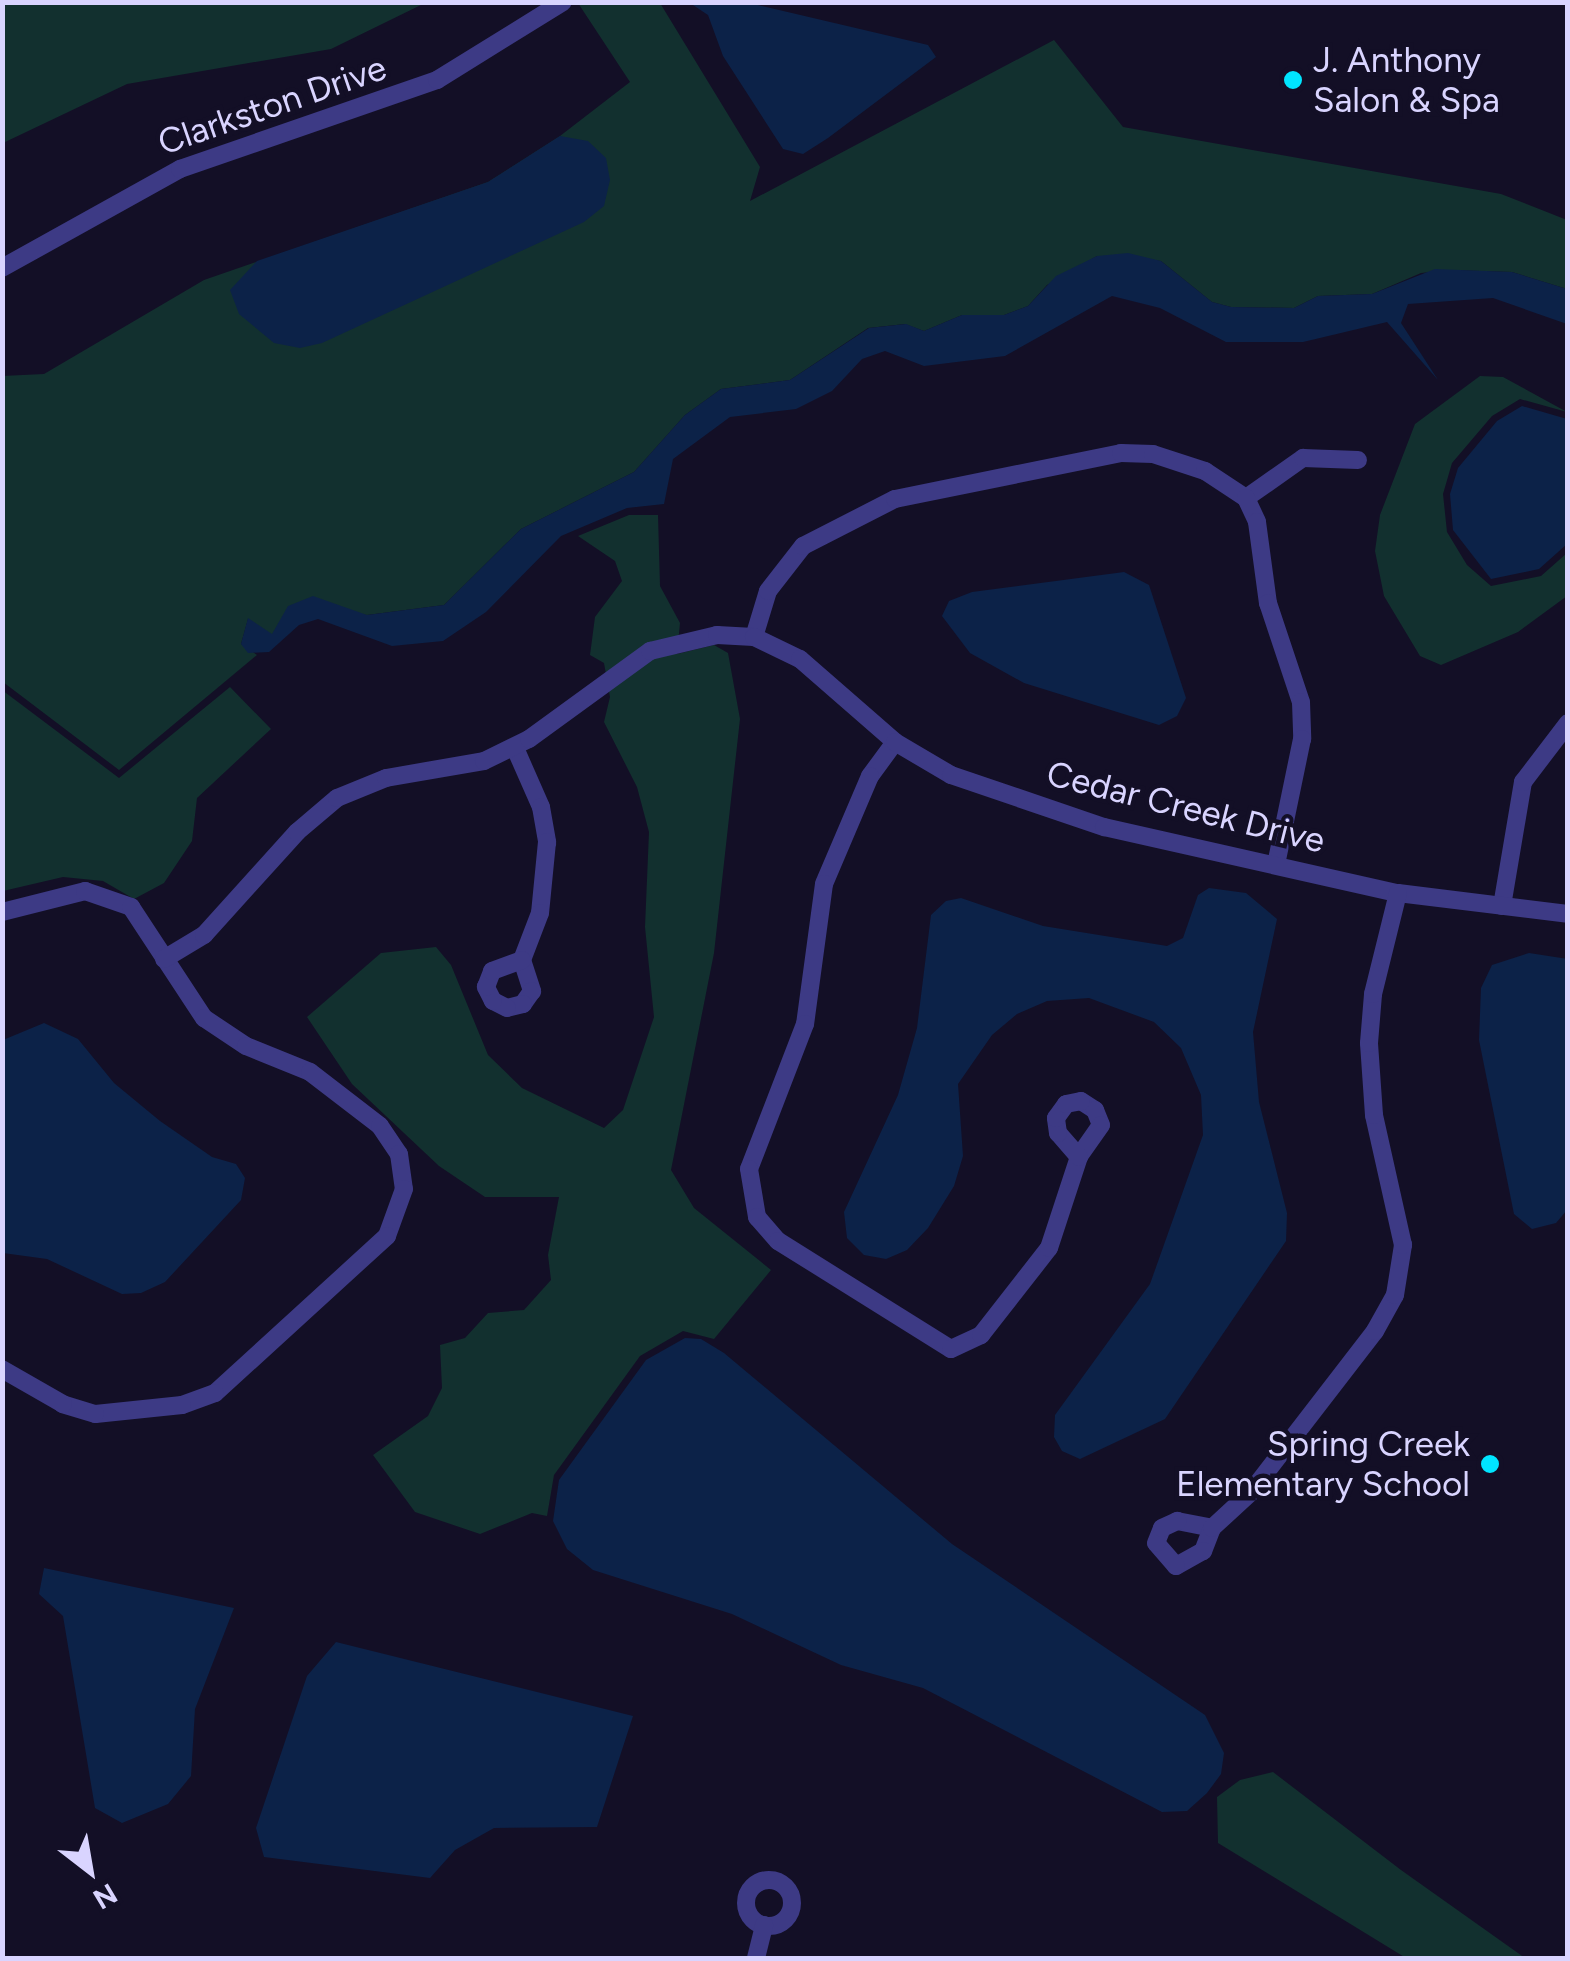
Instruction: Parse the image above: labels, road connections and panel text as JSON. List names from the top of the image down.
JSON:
{
  "streets": {
    "street": ["Clarkston Drive", "Cedar Creek Drive"]
  },
  "places": ["J. Anthony Salon & Spa", "Spring Creek Elementary School"],
  "north": "bottom right"
}
